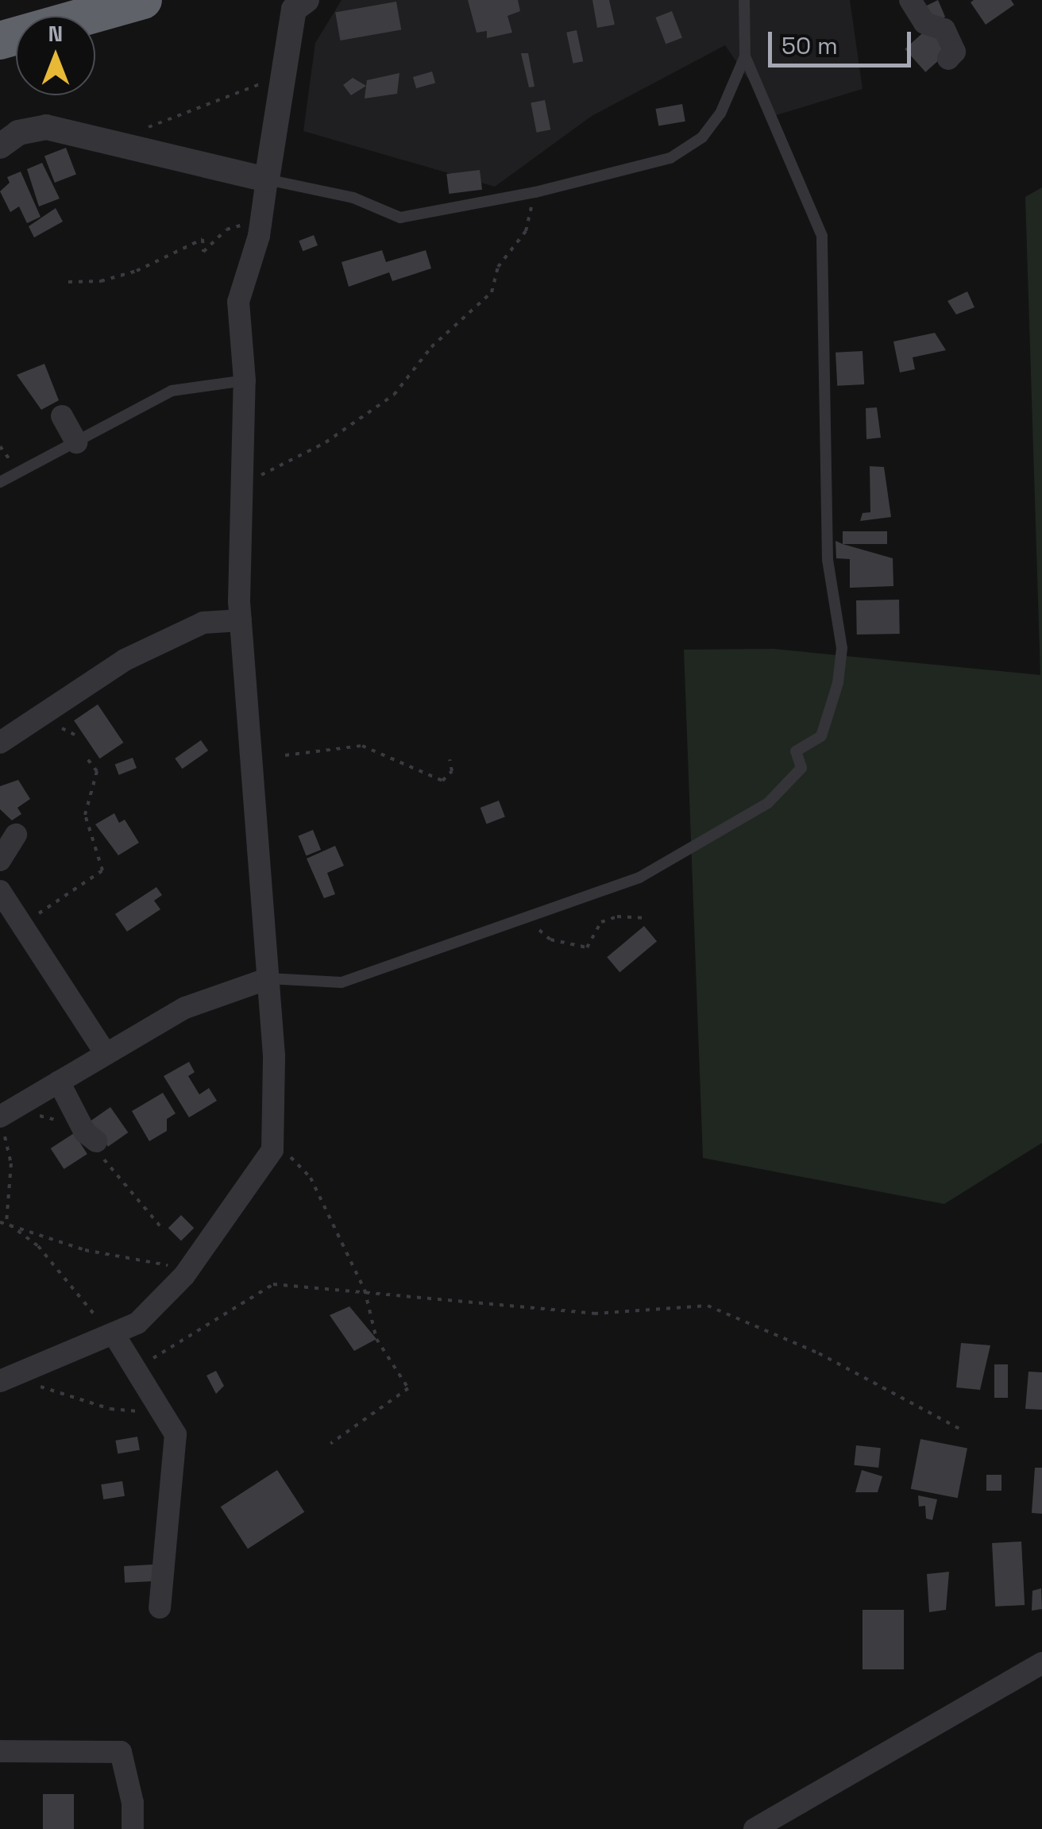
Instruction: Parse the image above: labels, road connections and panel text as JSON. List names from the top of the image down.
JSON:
{
  "scale_bar": "50 m",
  "north": "top"
}
